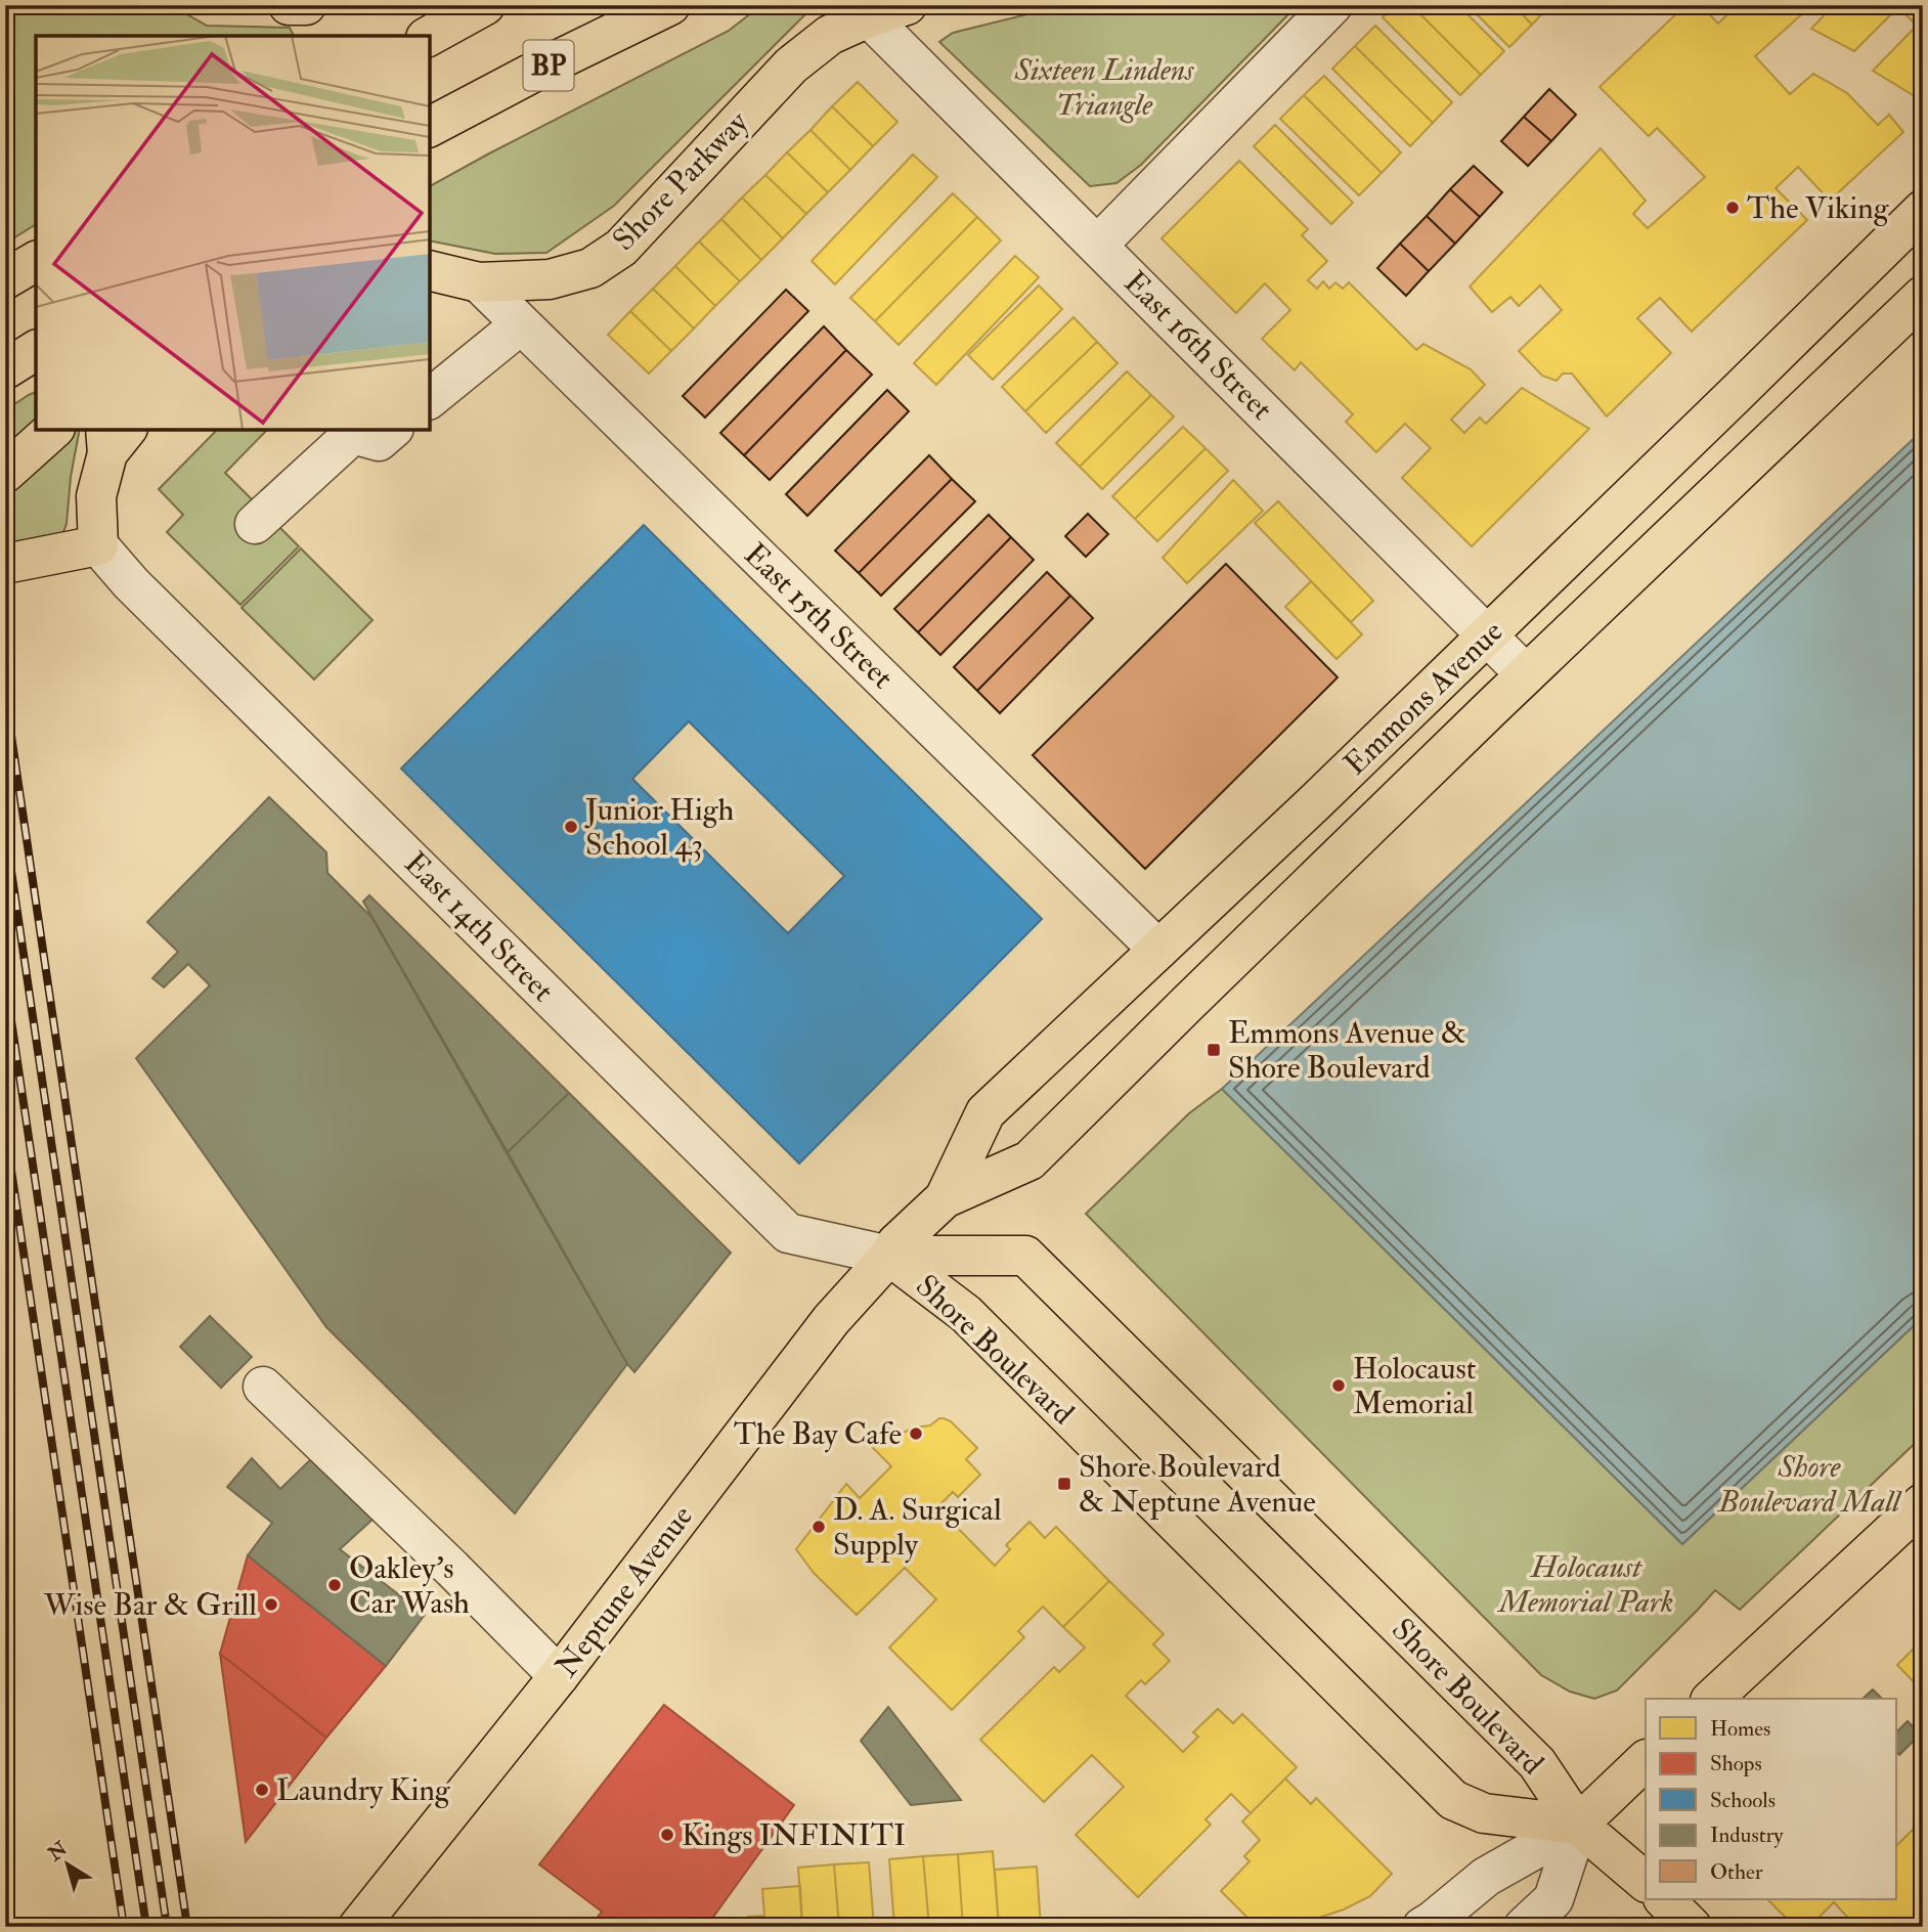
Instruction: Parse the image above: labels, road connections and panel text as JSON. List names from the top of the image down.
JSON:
{
  "streets": {
    "main road": [
      "BP",
      "Shore Parkway",
      "Emmons Avenue",
      "Shore Boulevard",
      "Neptune Avenue"
    ],
    "street": ["East 16th Street", "East 15th Street", "East 14th Street"]
  },
  "crossings": [
    ["Shore Parkway", "East 16th Street"],
    ["Shore Parkway", "East 15th Street"],
    ["East 16th Street", "Emmons Avenue"],
    ["East 15th Street", "Emmons Avenue"],
    ["Emmons Avenue", "East 14th Street"],
    ["Emmons Avenue", "Shore Boulevard"],
    ["Emmons Avenue", "Neptune Avenue"],
    ["East 14th Street", "Shore Boulevard"],
    ["East 14th Street", "Neptune Avenue"],
    ["Shore Boulevard", "Neptune Avenue"]
  ],
  "parks": ["Sixteen Lindens Triangle", "Shore Boulevard Mall", "Holocaust Memorial Park"],
  "places": {
    "other": [
      "The Viking",
      "Junior High School 43",
      "Holocaust Memorial",
      "The Bay Cafe",
      "D. A. Surgical Supply",
      "Oakley's Car Wash",
      "Wise Bar & Grill",
      "Laundry King",
      "Kings INFINITI"
    ],
    "transit": ["Emmons Avenue & Shore Boulevard", "Shore Boulevard & Neptune Avenue"]
  },
  "legend": [
    "Homes",
    "Shops",
    "Schools",
    "Industry",
    "Other"
  ],
  "north": "top left"
}
